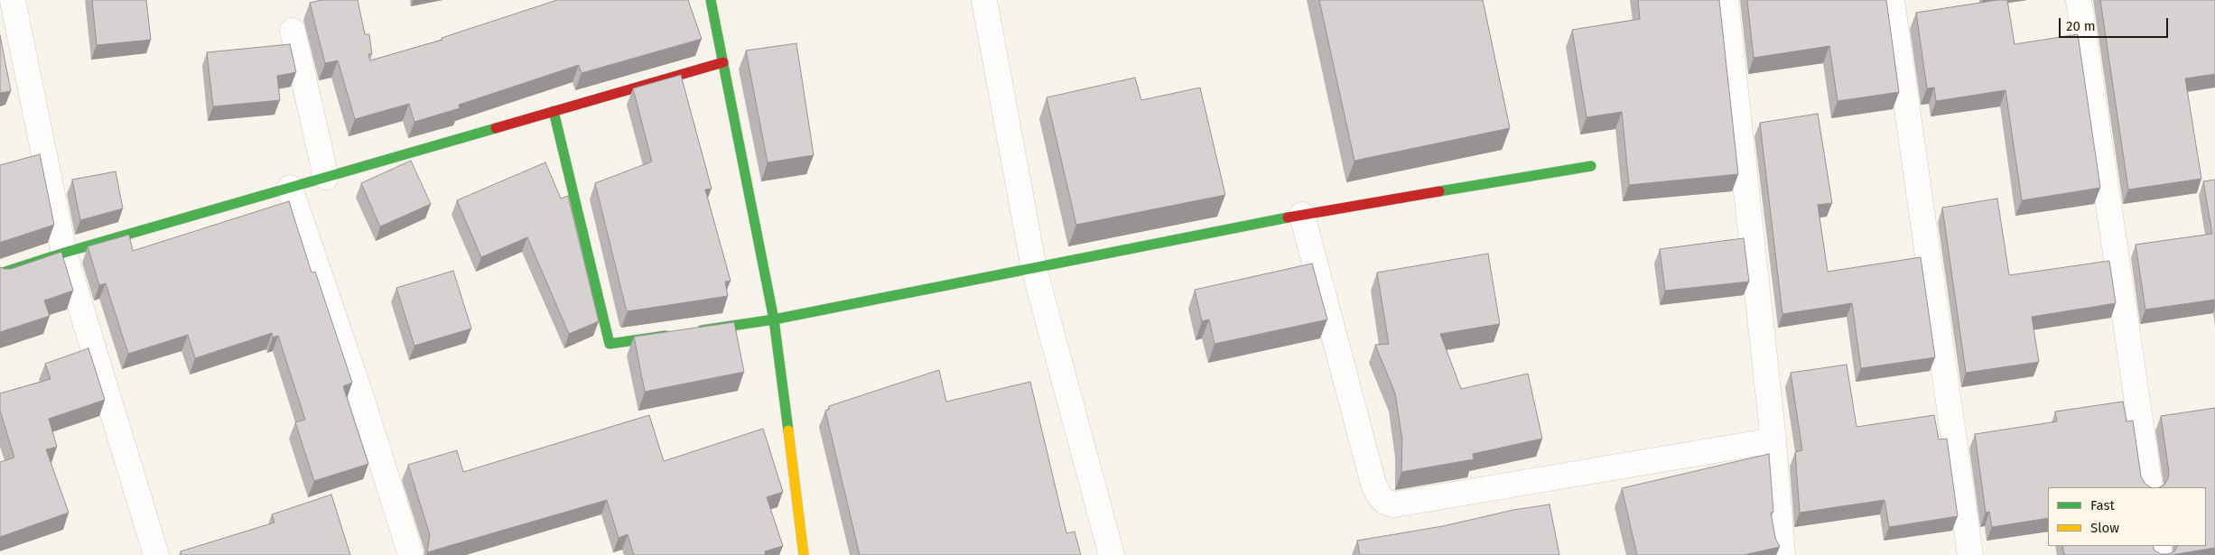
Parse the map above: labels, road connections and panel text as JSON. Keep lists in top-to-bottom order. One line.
{"legend":["Fast","Slow"],"scale_bar":"20 m"}
